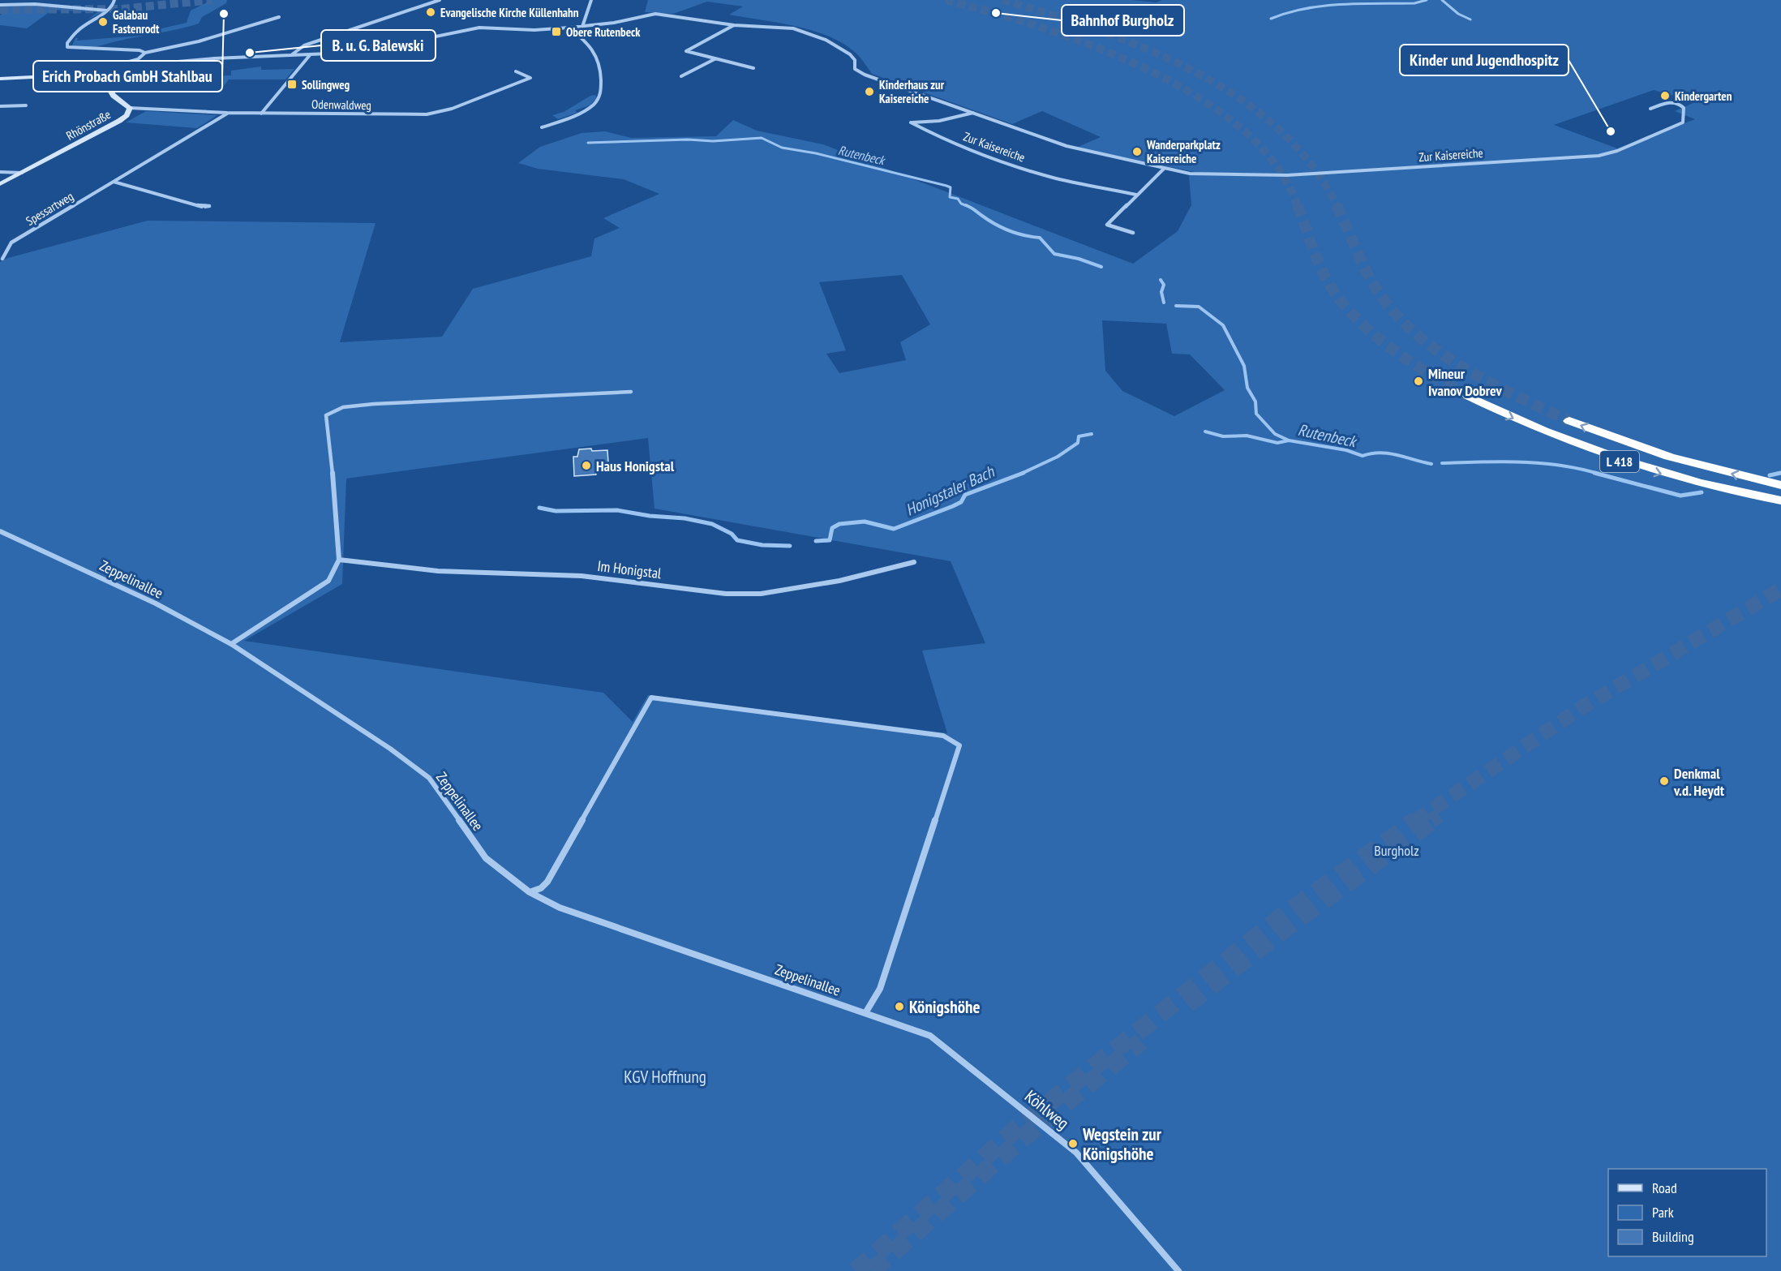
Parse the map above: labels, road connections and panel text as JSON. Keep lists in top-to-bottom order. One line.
{"streets":{"highway":["L 418"],"street":["Odenwaldweg","Rhönstraße","Zur Kaisereiche","Spessartweg","Im Honigstal","Zeppelinallee","Köhlweg"]},"crossings":[["Odenwaldweg","Rhönstraße"],["Odenwaldweg","Spessartweg"],["Zeppelinallee","Köhlweg"]],"water":["Rutenbeck","Honigstaler Bach"],"parks":["Burgholz","KGV Hoffnung"],"places":{"other":["Evangelische Kirche Küllenhahn","Bahnhof Burgholz","Erich Probach GmbH Stahlbau","Galabau Fastenrodt","B. u. G. Balewski","Kinderhaus zur Kaisereiche","Kindergarten","Kinder und Jugendhospitz","Wanderparkplatz Kaisereiche","Mineur Ivanov Dobrev","Haus Honigstal","Denkmal v.d. Heydt","Königshöhe","Wegstein zur Königshöhe"],"transit":["Obere Rutenbeck","Sollingweg"]},"legend":["Road","Park","Building"]}
